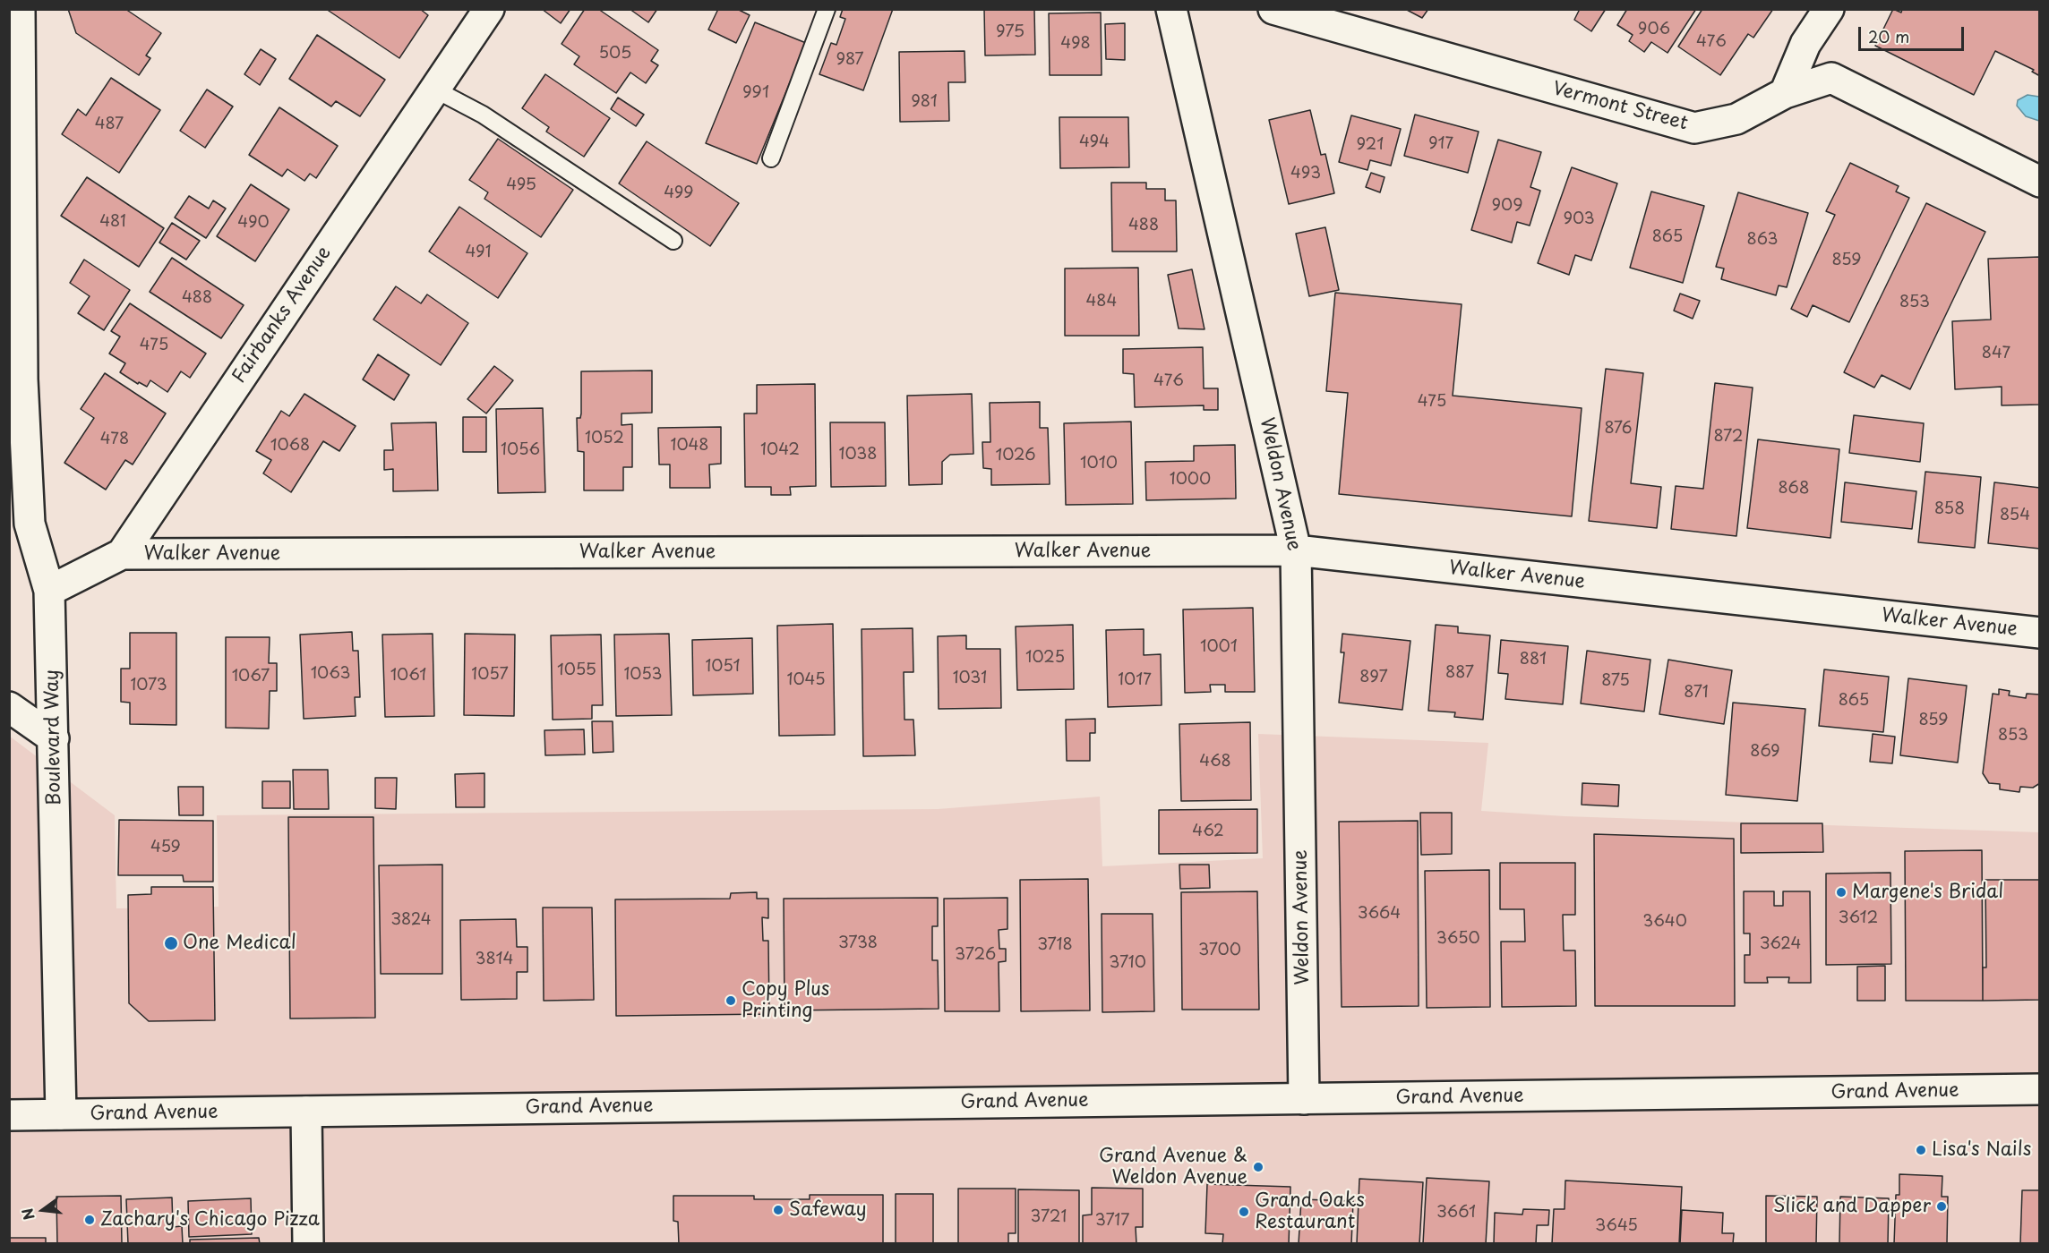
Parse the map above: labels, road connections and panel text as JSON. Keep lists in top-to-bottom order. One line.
{"streets":{"street":["Vermont Street","Fairbanks Avenue","Weldon Avenue","Walker Avenue","Boulevard Way","Grand Avenue"]},"crossings":[["Fairbanks Avenue","Walker Avenue"],["Fairbanks Avenue","Boulevard Way"],["Weldon Avenue","Walker Avenue"],["Weldon Avenue","Grand Avenue"],["Boulevard Way","Grand Avenue"]],"places":["Margene's Bridal","One Medical","Copy Plus Printing","Lisa's Nails","Grand Avenue & Weldon Avenue","Slick and Dapper","Safeway","Grand Oaks Restaurant","Zachary's Chicago Pizza"],"house_numbers":["906","975","476","498","505","987","991","981","487","494","917","921","493","495","499","909","903","481","490","488","865","863","491","859","488","484","853","475","847","476","475","876","872","1052","478","1068","1048","1056","1042","1038","1026","1010","1000","868","858","854","1001","1025","881","1051","1055","887","1063","1057","1053","1061","1067","897","1031","1045","1017","875","1073","871","865","859","853","869","468","462","459","3664","3612","3824","3640","3650","3738","3624","3718","3700","3726","3814","3710","3661","3721","3717","3645"],"scale_bar":"20 m","north":"left"}
